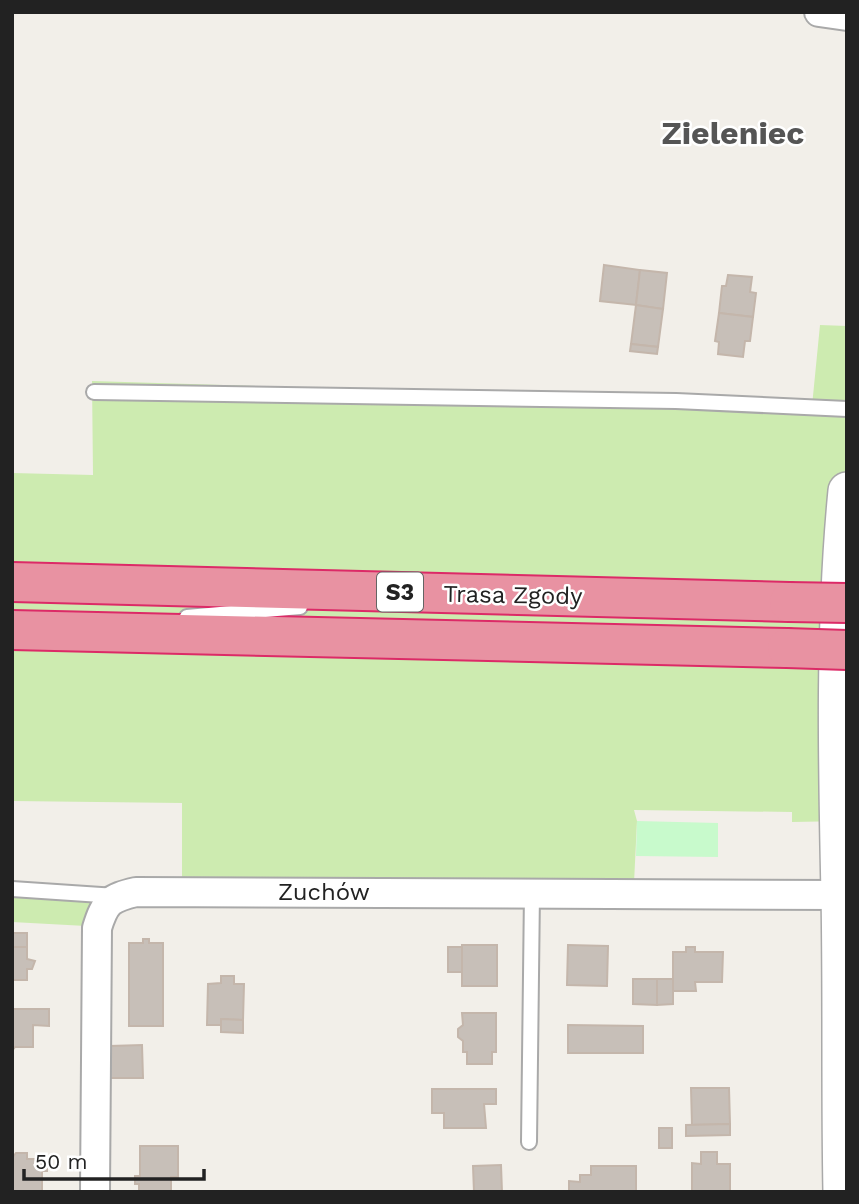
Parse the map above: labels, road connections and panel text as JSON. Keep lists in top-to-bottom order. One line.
{"streets":{"highway":["S3","Trasa Zgody"],"street":["Zuchów"]},"districts":["Zieleniec"],"scale_bar":"50 m"}
